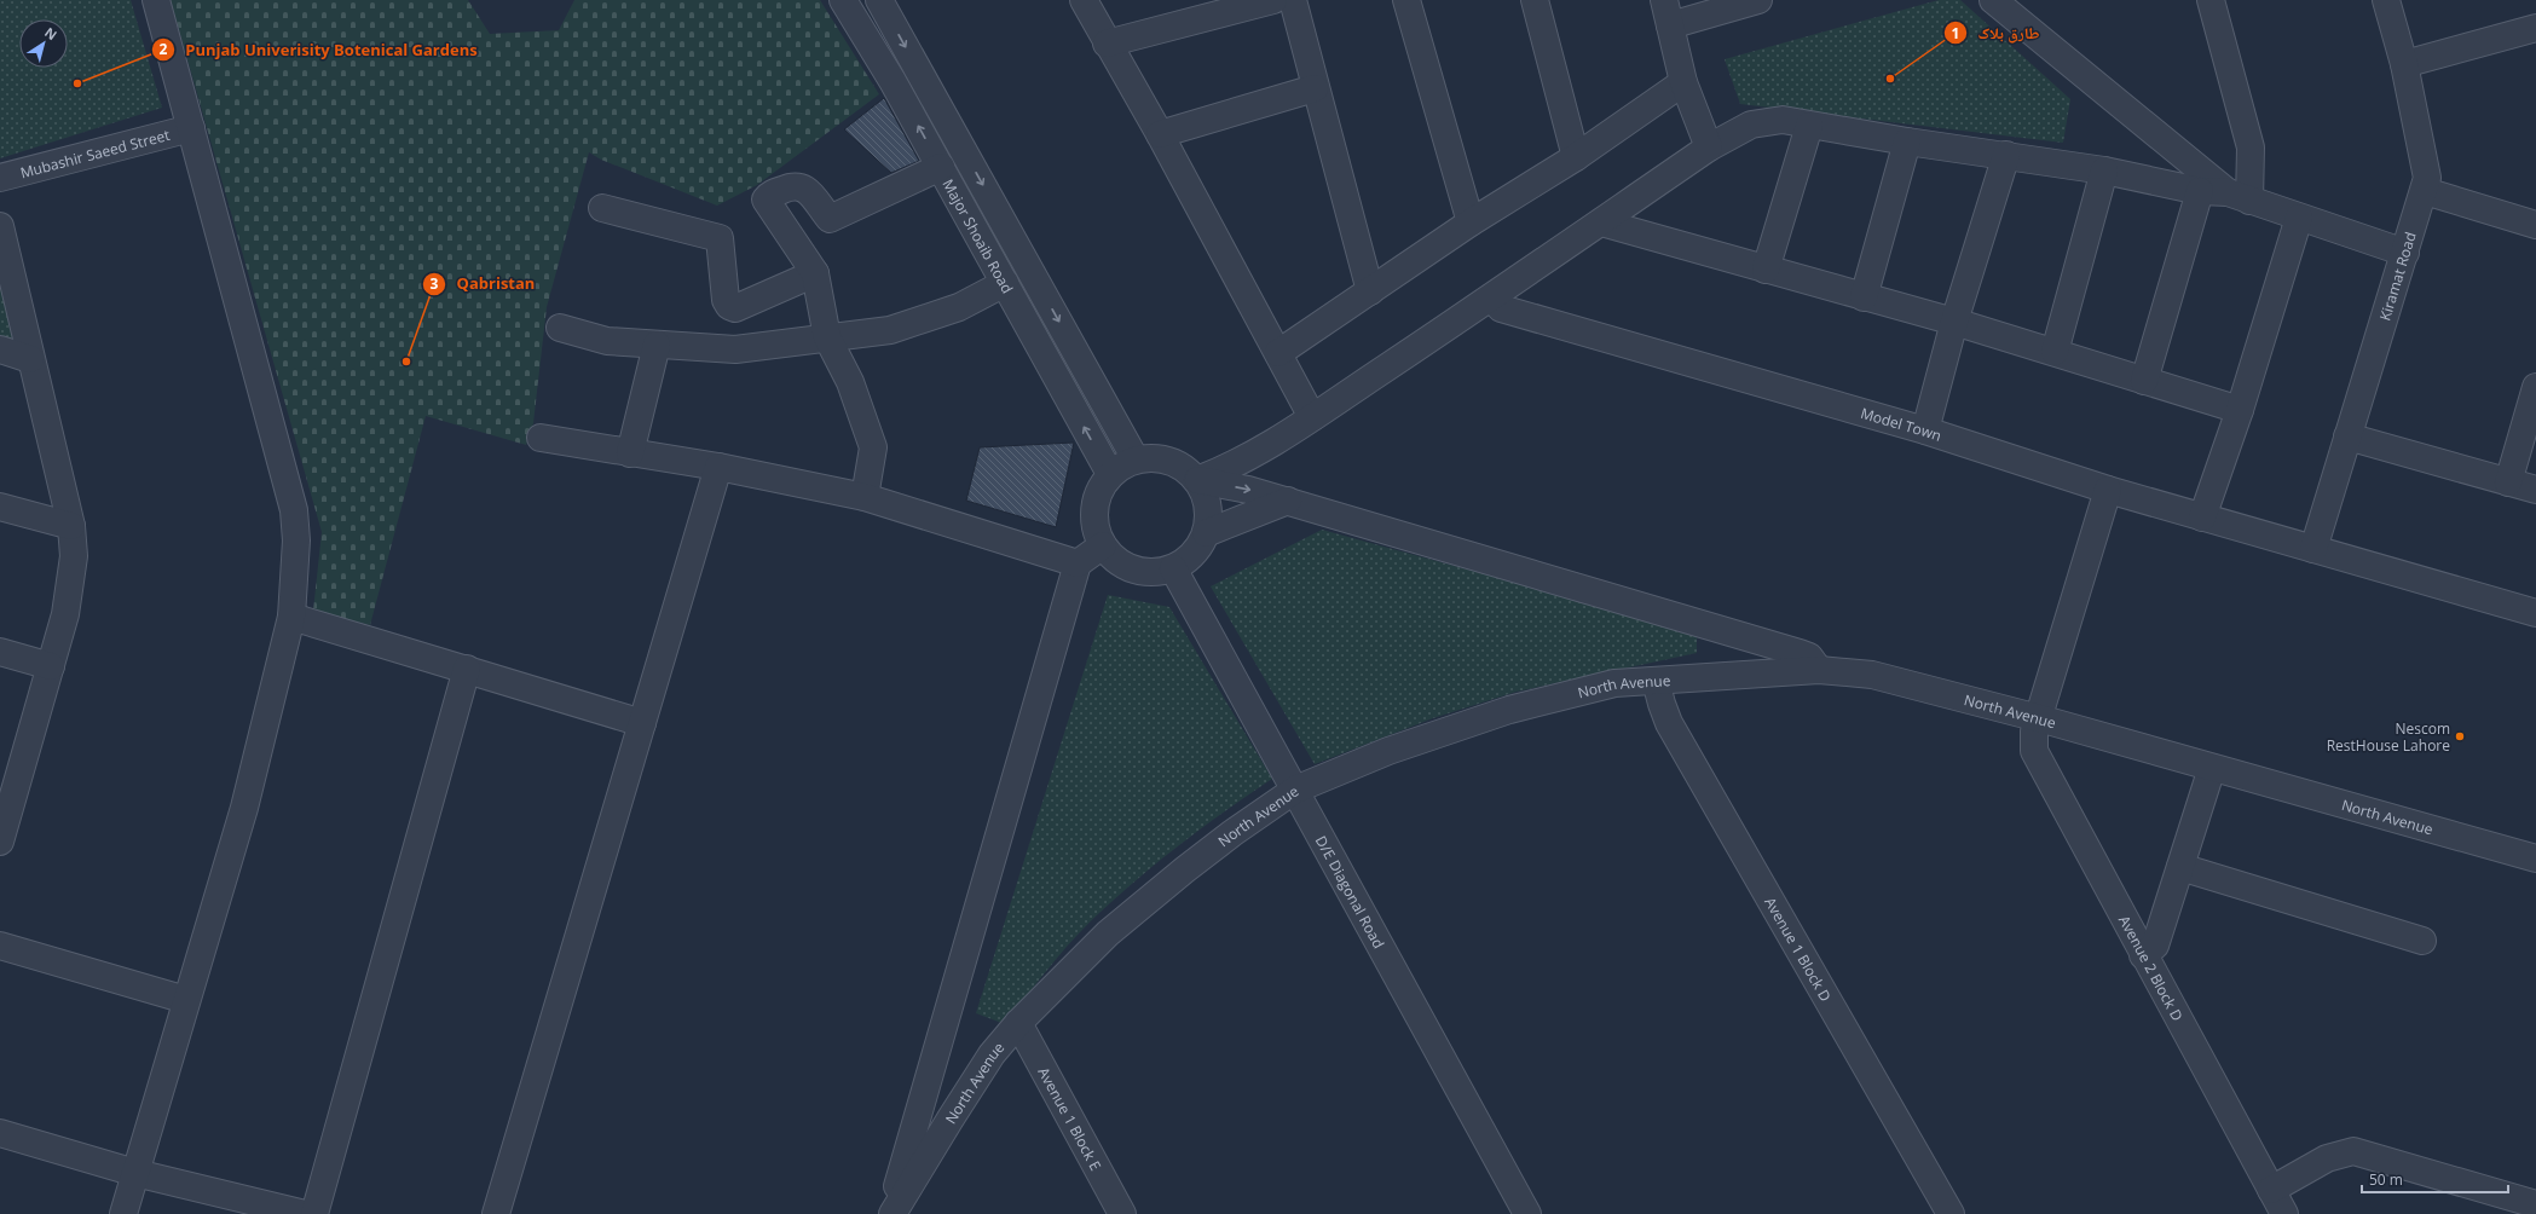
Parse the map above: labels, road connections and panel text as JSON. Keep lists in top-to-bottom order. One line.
{"streets":{"street":["Mubashir Saeed Street","Major Shoaib Road","Kiramat Road","Model Town","North Avenue","D/E Diagonal Road","Avenue 1 Block D","Avenue 2 Block D","Avenue 1 Block E"]},"crossings":[["Major Shoaib Road","D/E Diagonal Road"],["Kiramat Road","Model Town"],["Model Town","Avenue 2 Block D"],["North Avenue","D/E Diagonal Road"],["North Avenue","Avenue 1 Block D"],["North Avenue","Avenue 2 Block D"],["North Avenue","Avenue 1 Block E"]],"places":["طارق بلاک","Punjab Univerisity Botenical Gardens","Qabristan","Nescom RestHouse Lahore"],"scale_bar":"50 m","north":"top right"}
